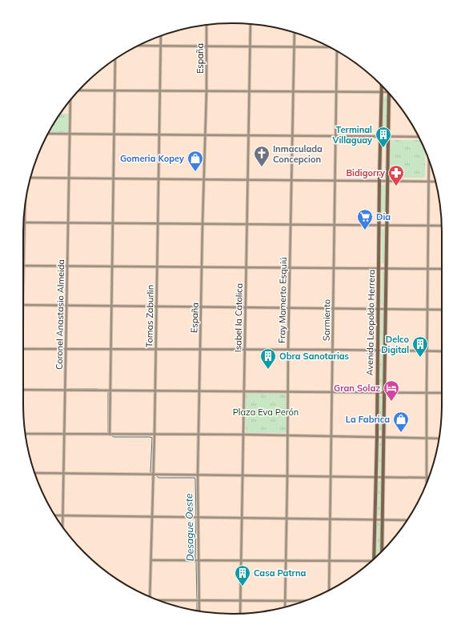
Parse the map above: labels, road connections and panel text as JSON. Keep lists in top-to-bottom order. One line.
{"streets":{"street":["España","Fray Mamerto Esquiú","Coronel Anastasio Almeida","Tomas Zaburlin","Isabel la Catolica","Sarmiento","Avenida Leopoldo Herrera"]},"water":["Desague Oeste"],"parks":["Plaza Eva Perón"],"places":{"building":["Terminal Villaguay","Delco Digital","Obra Sanotarias","Casa Patrna"],"church":["Inmaculada Concepcion"],"shop":["Gomeria Kopey","La Fabrica"],"pharmacy":["Bidigorry"],"supermarket":["Dia"],"hotel":["Gran Solaz"]}}
